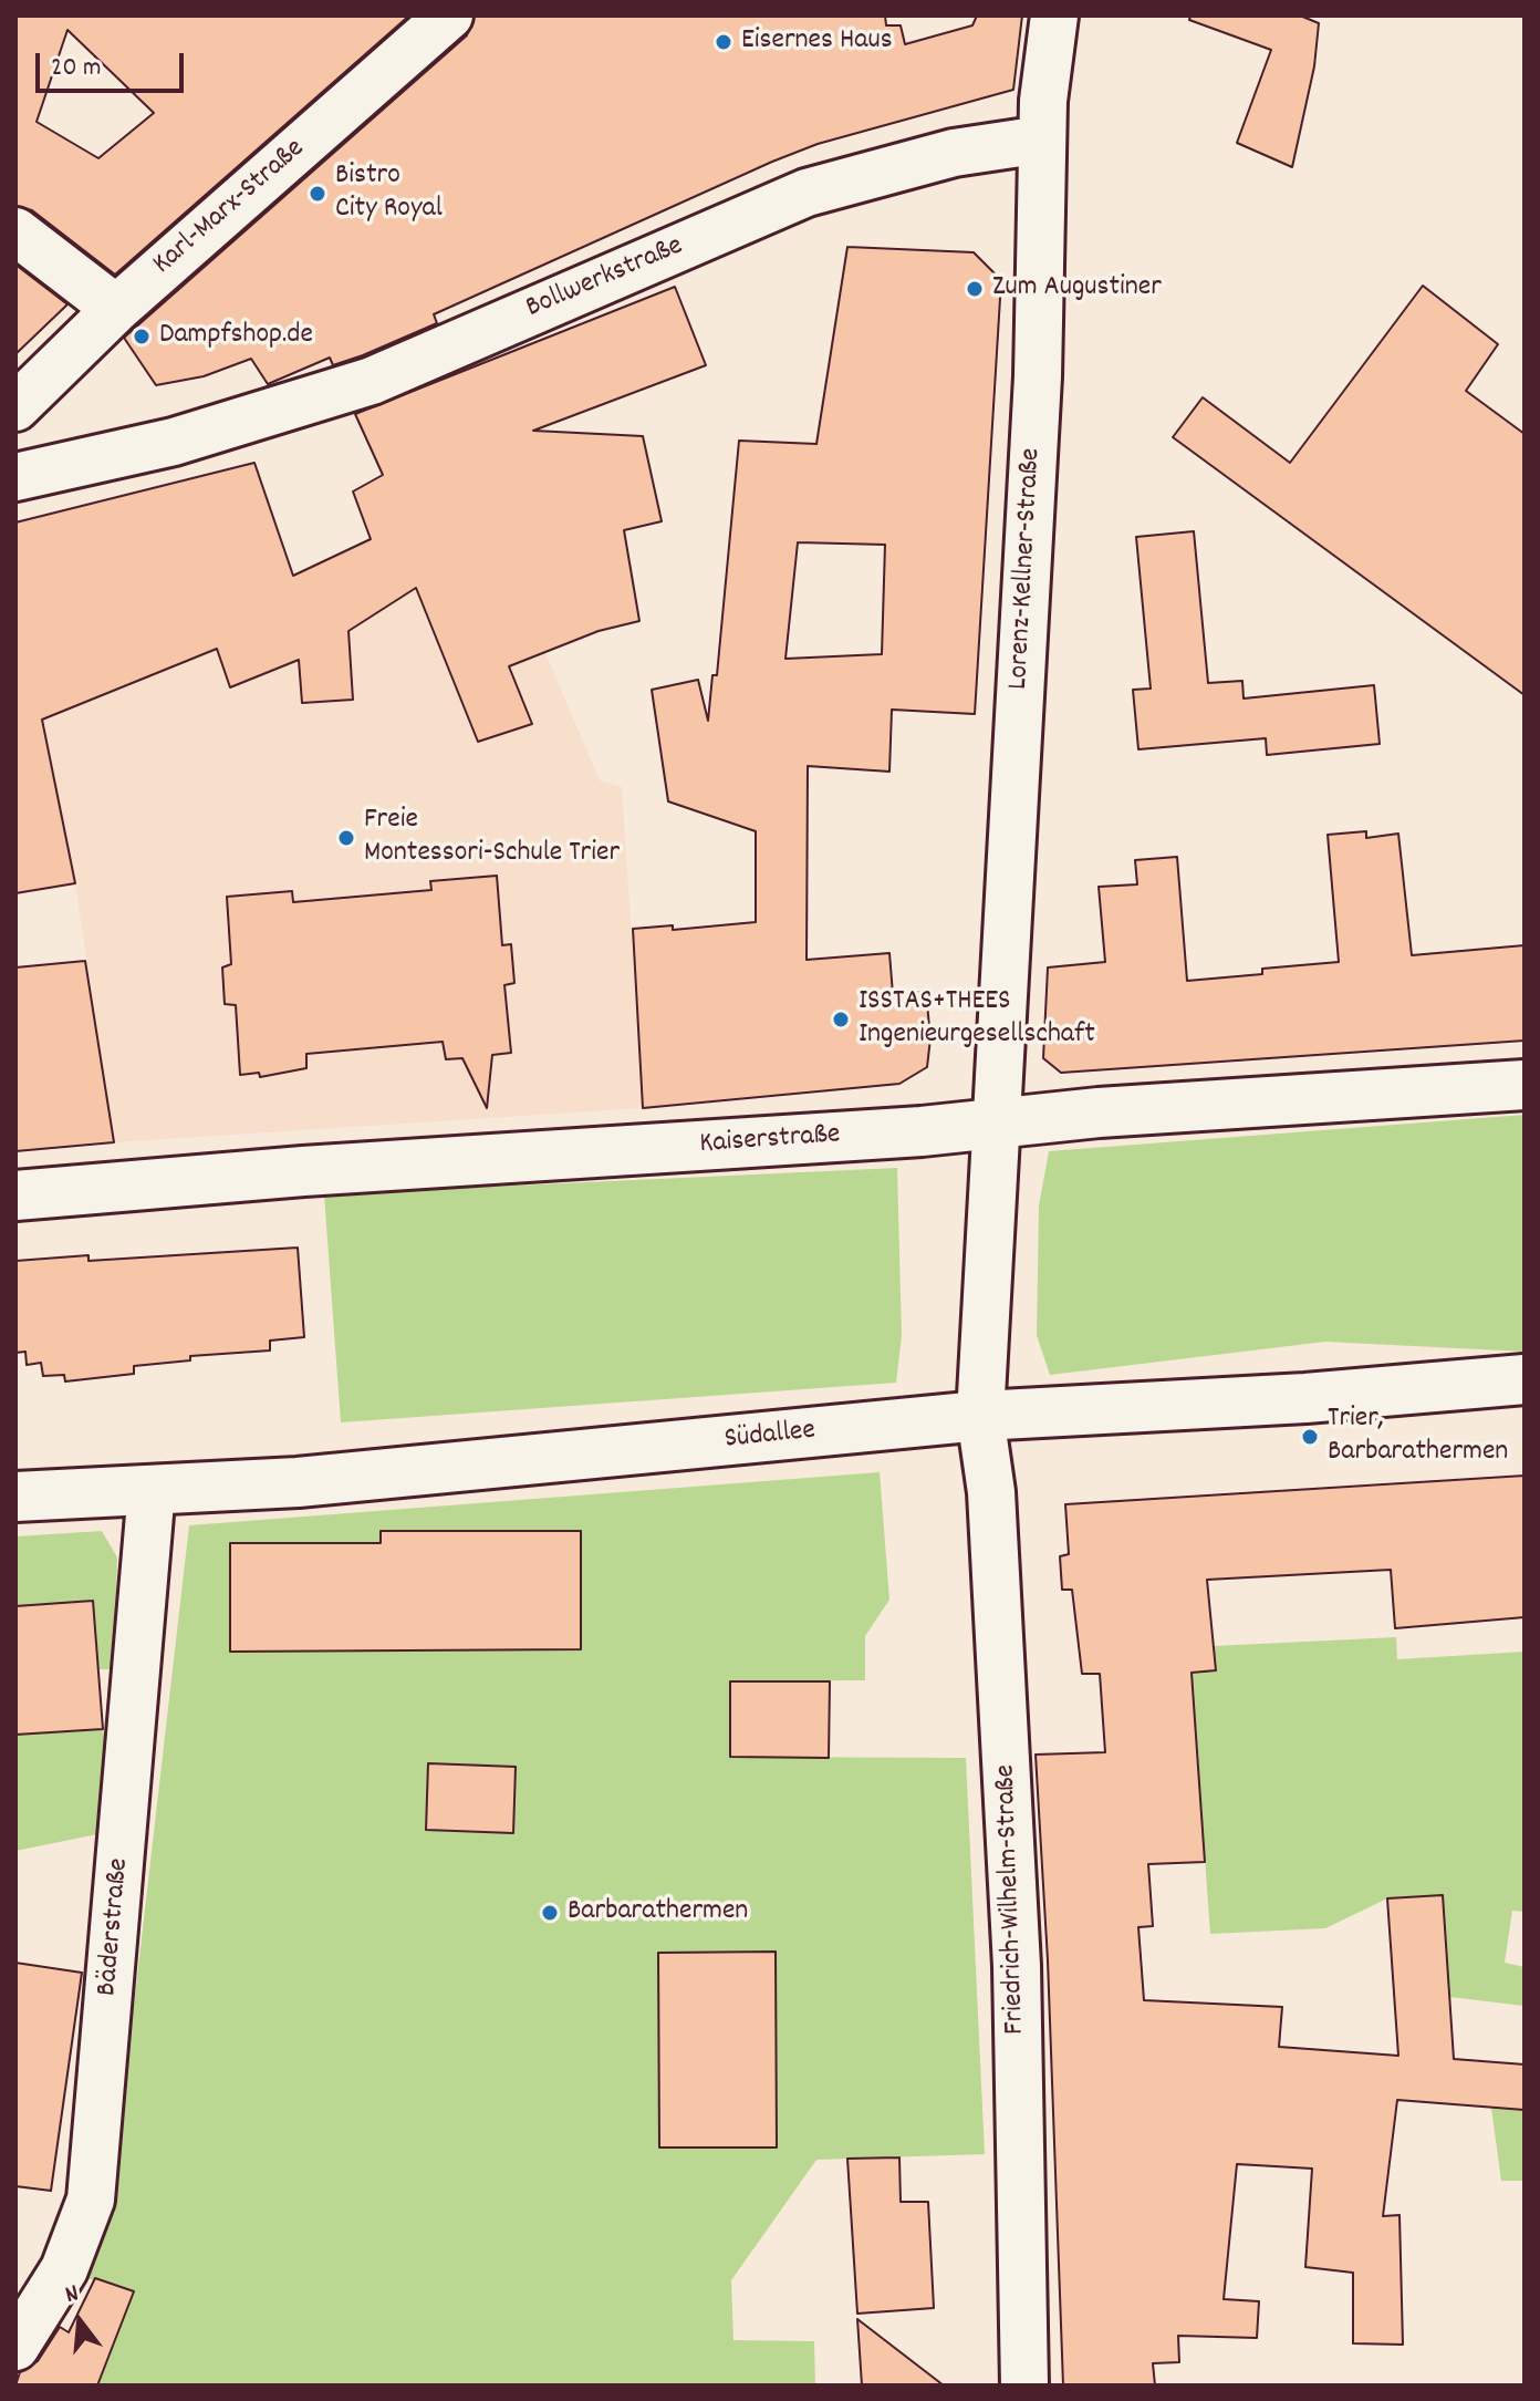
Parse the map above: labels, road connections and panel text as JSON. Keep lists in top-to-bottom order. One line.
{"streets":{"main road":["Kaiserstraße","Südallee"],"street":["Karl-Marx-Straße","Bollwerkstraße","Lorenz-Kellner-Straße","Friedrich-Wilhelm-Straße","Bäderstraße"]},"crossings":[["Bollwerkstraße","Lorenz-Kellner-Straße"],["Lorenz-Kellner-Straße","Kaiserstraße"],["Lorenz-Kellner-Straße","Südallee"],["Lorenz-Kellner-Straße","Friedrich-Wilhelm-Straße"],["Südallee","Friedrich-Wilhelm-Straße"],["Südallee","Bäderstraße"]],"places":["Eisernes Haus","Bistro City Royal","Zum Augustiner","Dampfshop.de","Freie Montessori-Schule Trier","ISSTAS+THEES Ingenieurgesellschaft","Trier, Barbarathermen","Barbarathermen"],"scale_bar":"20 m","north":"top"}
